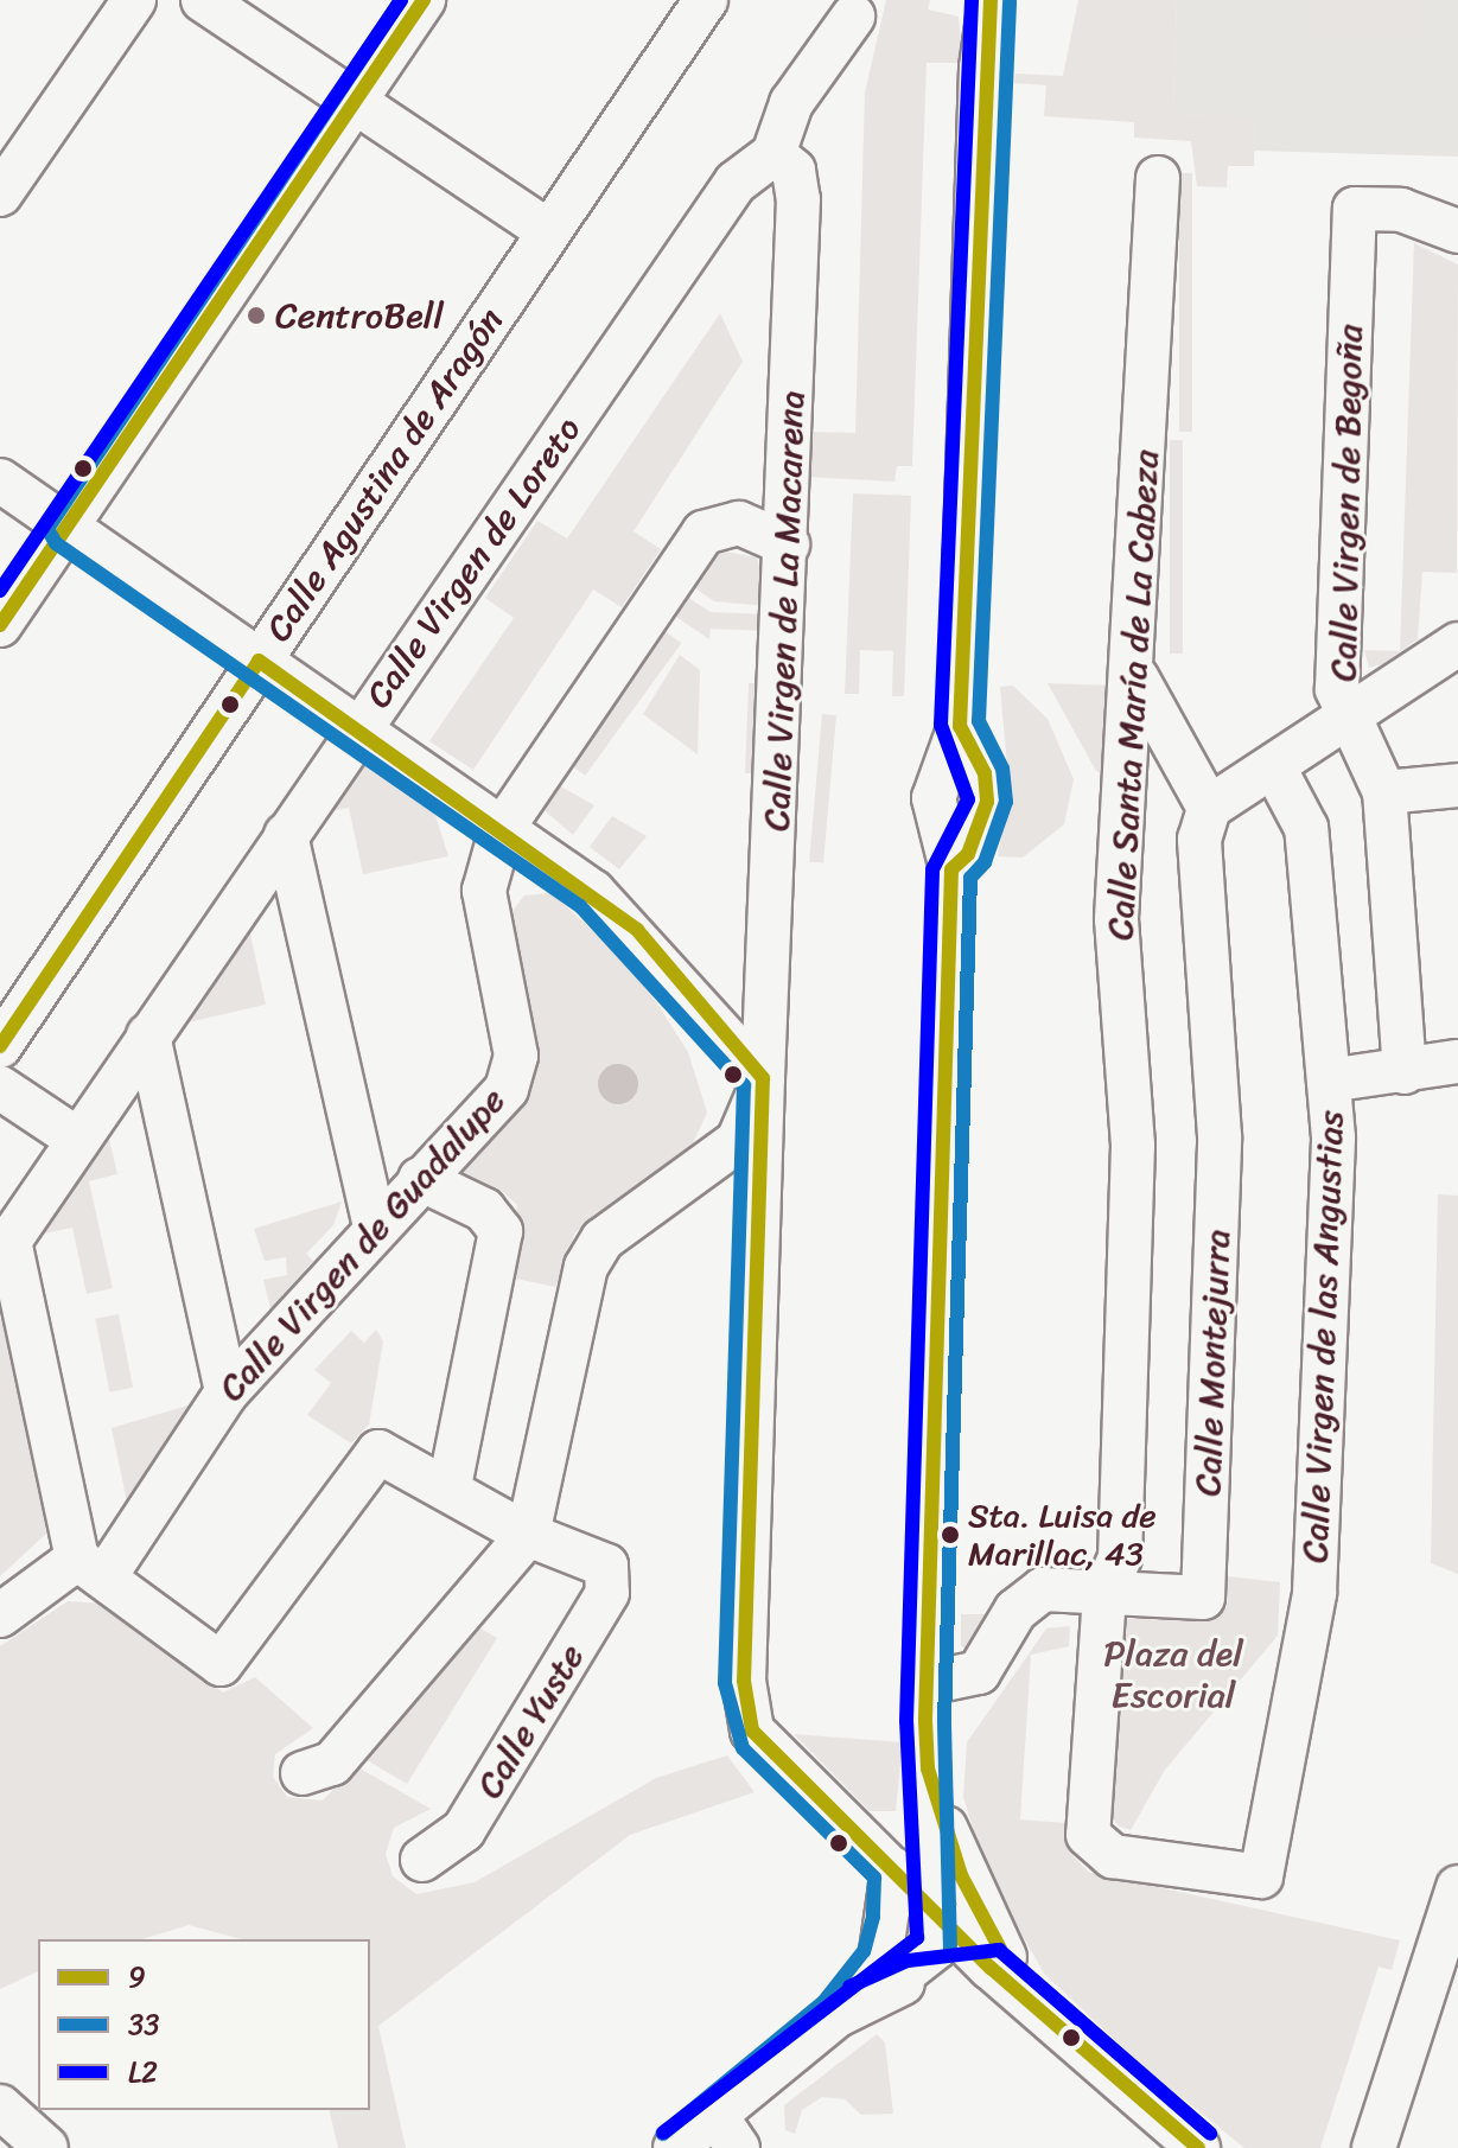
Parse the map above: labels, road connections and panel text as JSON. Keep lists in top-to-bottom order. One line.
{"streets":{"street":["Calle Agustina de Aragón","Calle Virgen de Begoña","Calle Virgen de Loreto","Calle Virgen de La Macarena","Calle Santa María de La Cabeza","Calle Virgen de Guadalupe","Calle Virgen de las Angustias","Calle Montejurra","Calle Yuste"]},"crossings":[["Calle Virgen de Begoña","Calle Virgen de las Angustias"],["Calle Virgen de Loreto","Calle Virgen de La Macarena"],["Calle Virgen de La Macarena","Calle Virgen de Guadalupe"],["Calle Santa María de La Cabeza","Calle Virgen de las Angustias"],["Calle Santa María de La Cabeza","Calle Montejurra"]],"parks":["Plaza del Escorial"],"places":["CentroBell","Sta. Luisa de Marillac, 43"],"lines":["transit line 9","transit line 33","transit line L2"],"legend":["9","33","L2"]}
